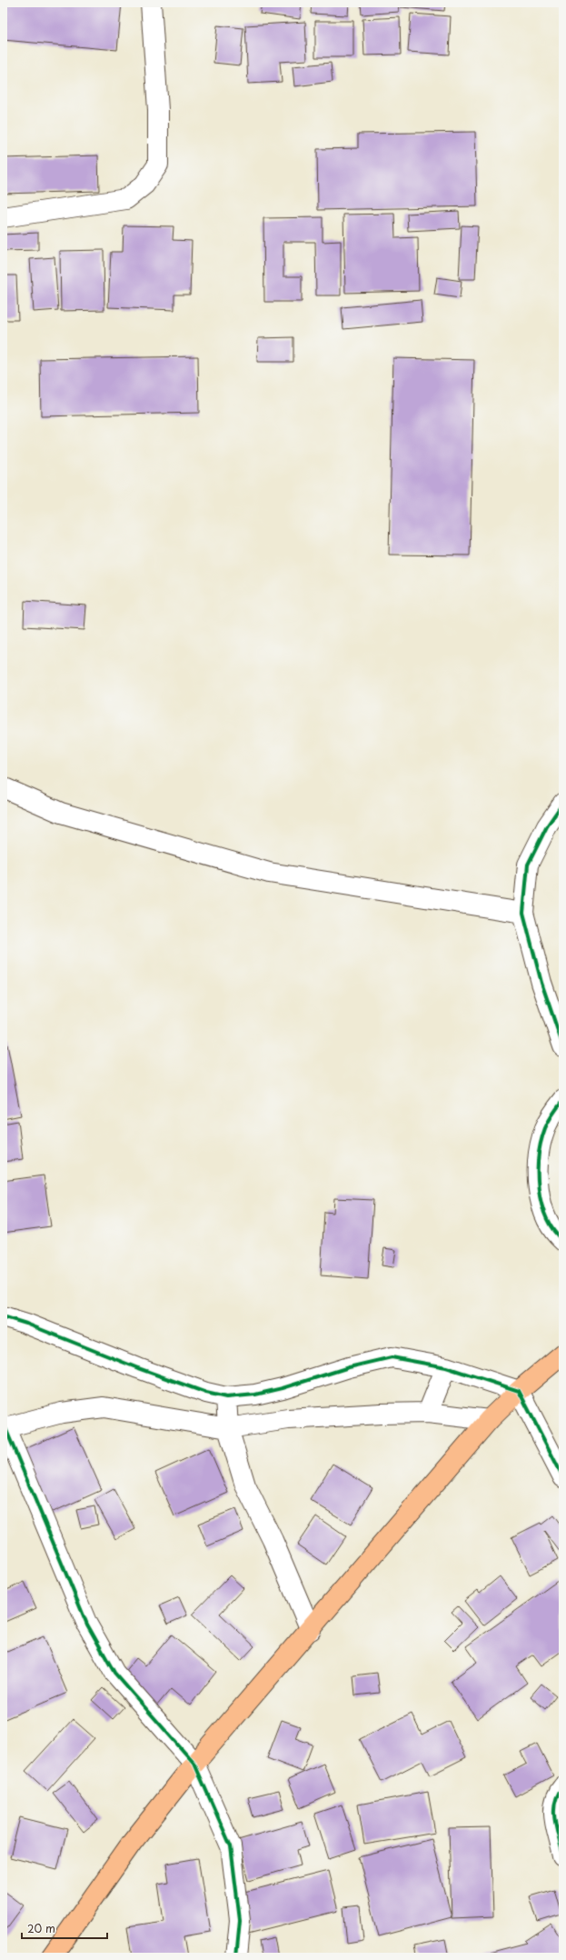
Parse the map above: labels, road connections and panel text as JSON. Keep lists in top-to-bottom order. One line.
{"scale_bar":"20 m"}
